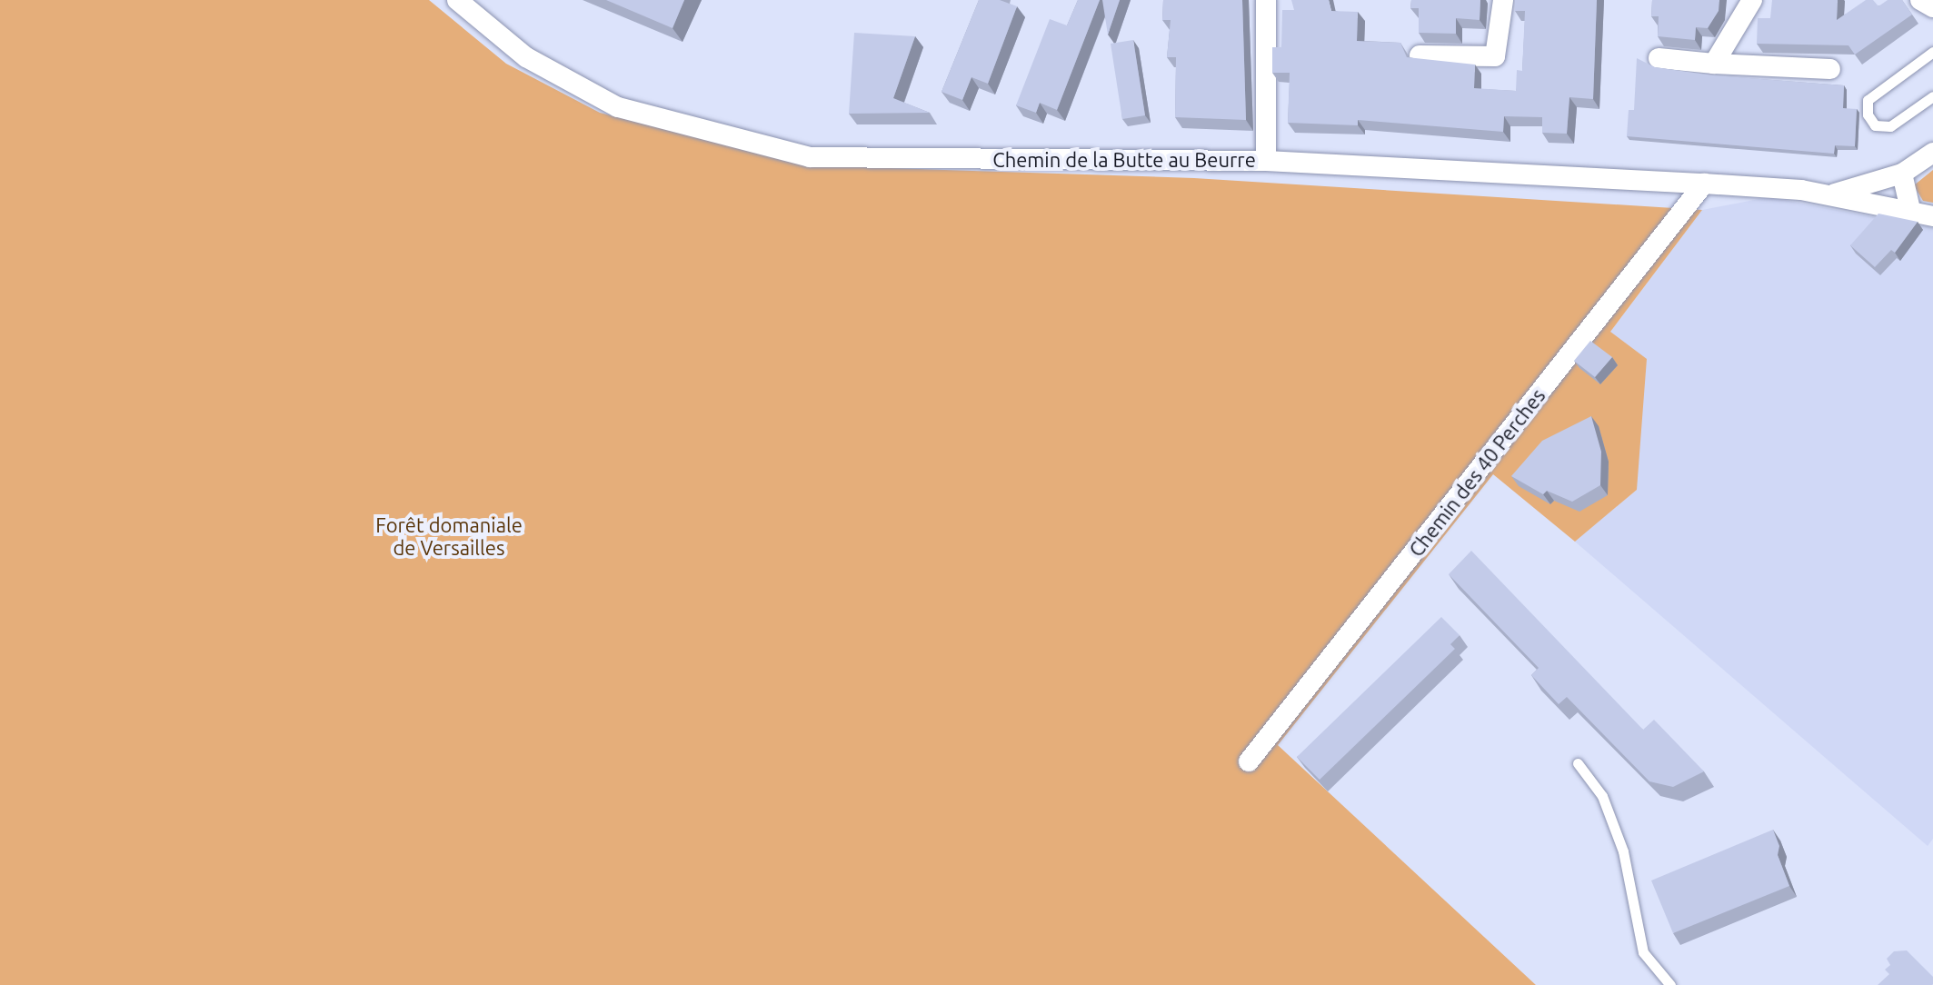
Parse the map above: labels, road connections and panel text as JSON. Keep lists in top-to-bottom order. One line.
{"streets":{"street":["Chemin de la Butte au Beurre","Chemin des 40 Perches"]},"crossings":[["Chemin de la Butte au Beurre","Chemin des 40 Perches"]],"parks":["Forêt domaniale de Versailles"]}
